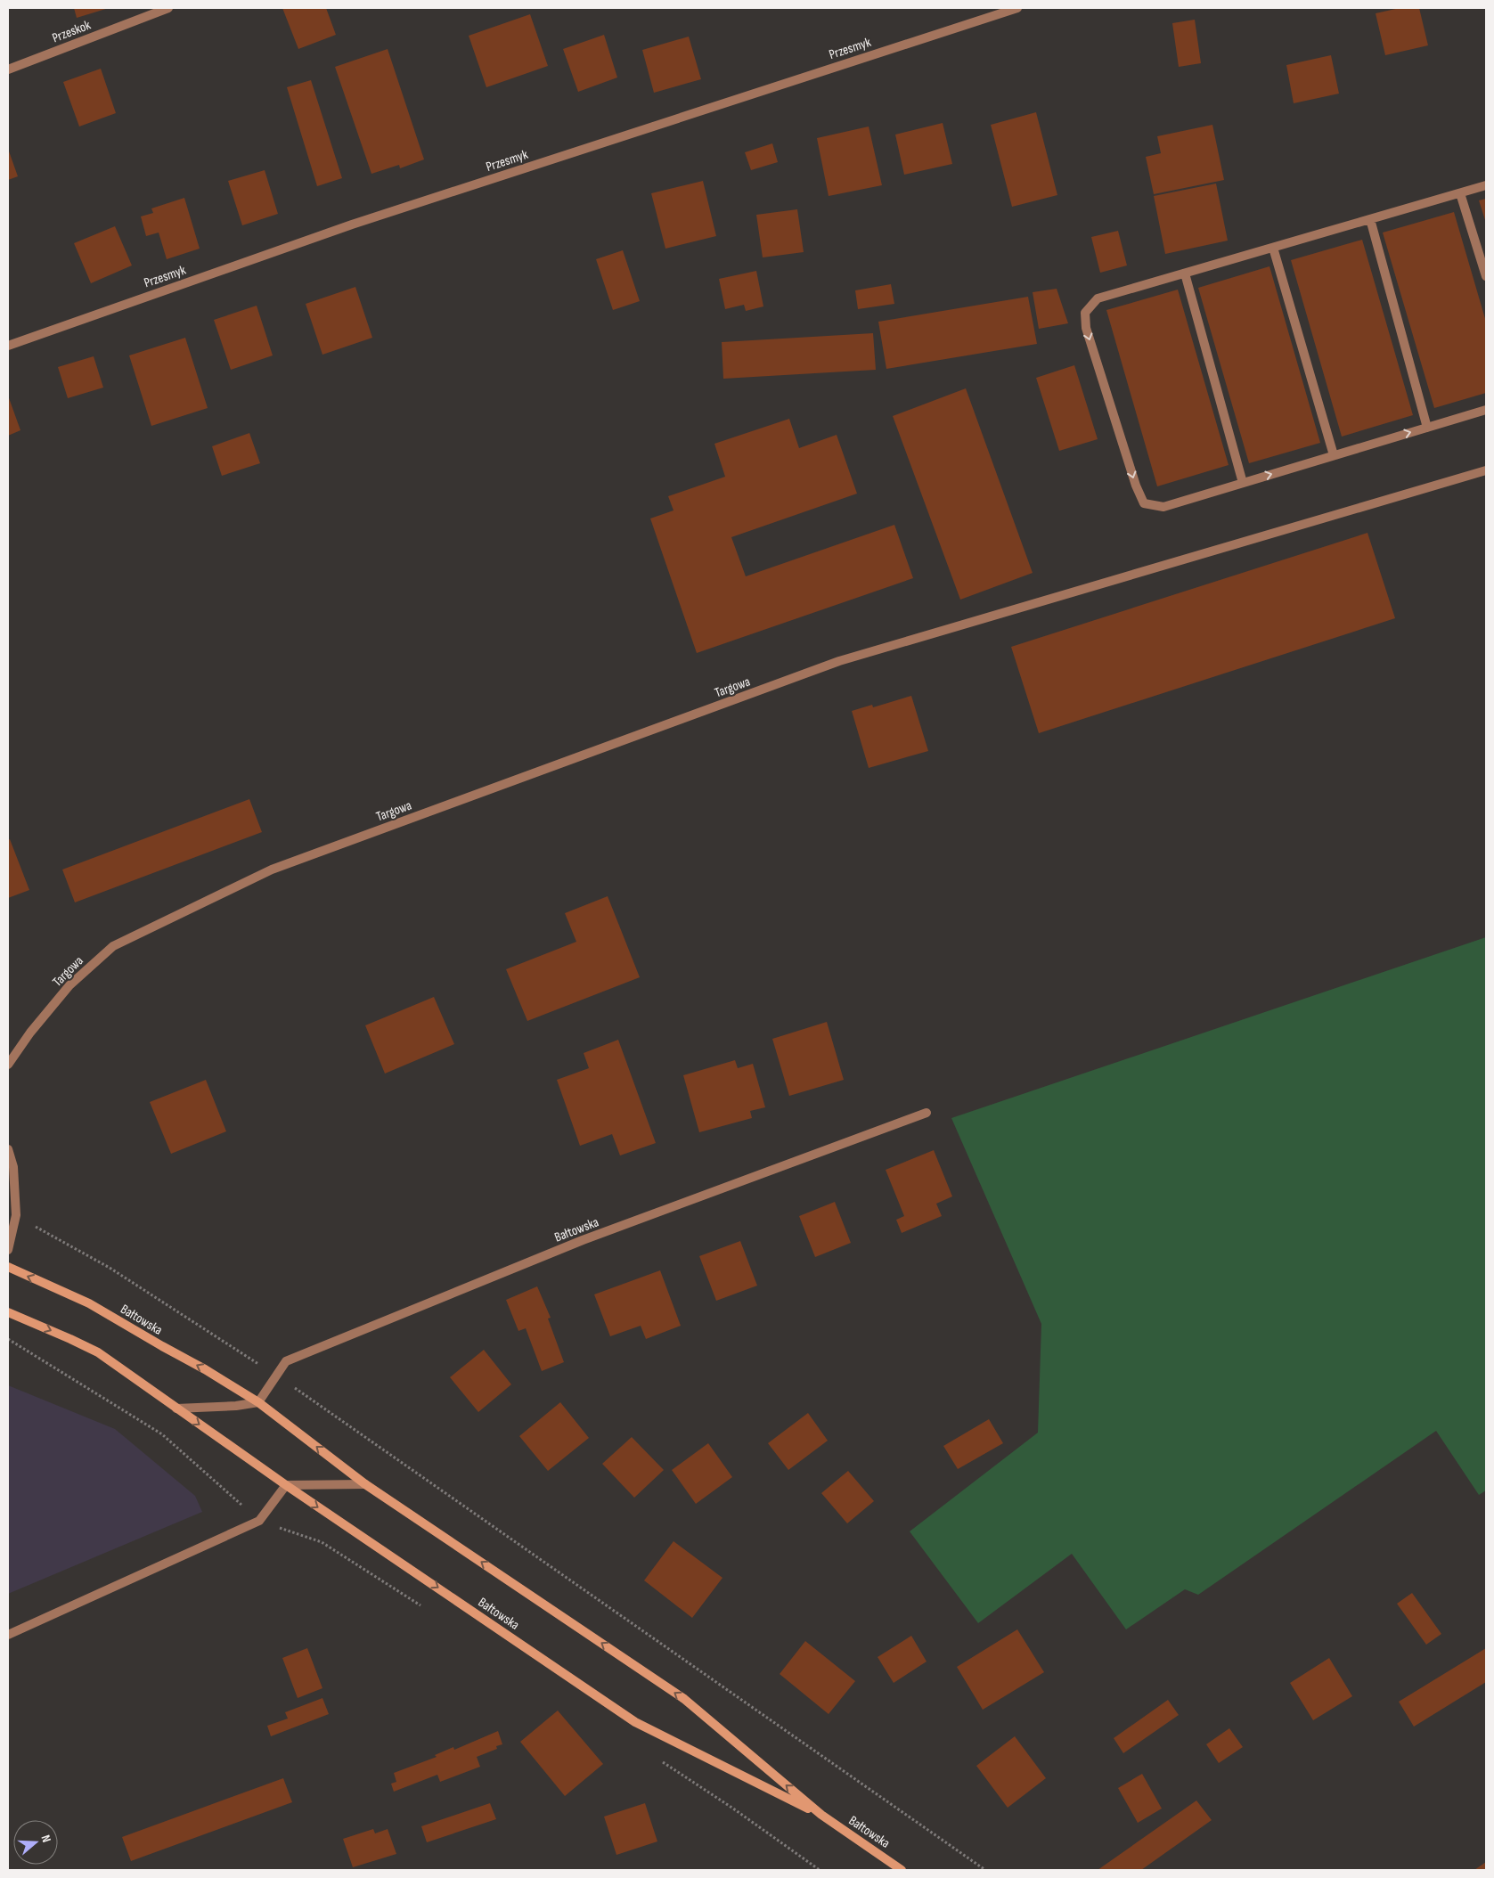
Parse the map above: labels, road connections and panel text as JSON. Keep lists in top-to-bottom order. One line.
{"streets":{"main road":["Bałtowska"],"street":["Przeskok","Przesmyk","Targowa"]},"north":"right"}
